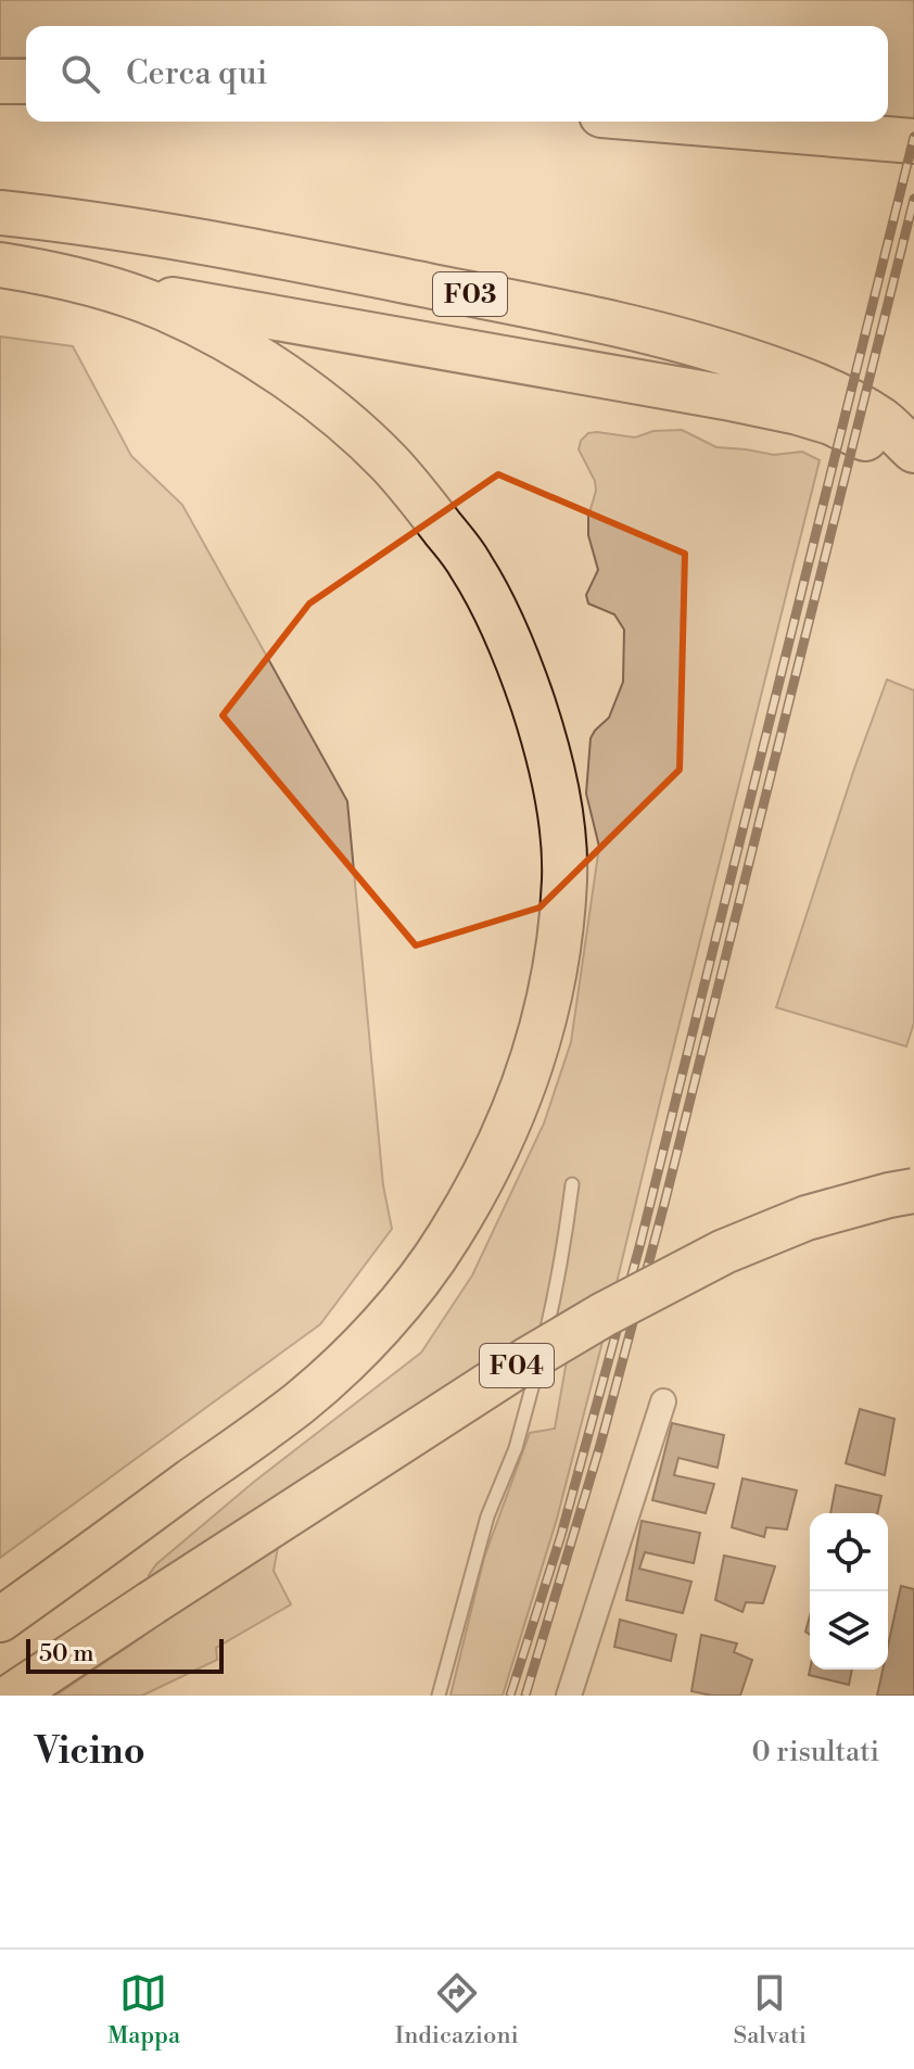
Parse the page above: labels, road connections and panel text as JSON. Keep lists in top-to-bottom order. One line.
{"streets":{"highway":["F03","F04"]},"scale_bar":"50 m","page":{"search":"Cerca qui","scale":"50 m","heading":["Vicino","0 risultati"],"nav":["Mappa","Indicazioni","Salvati"]}}
